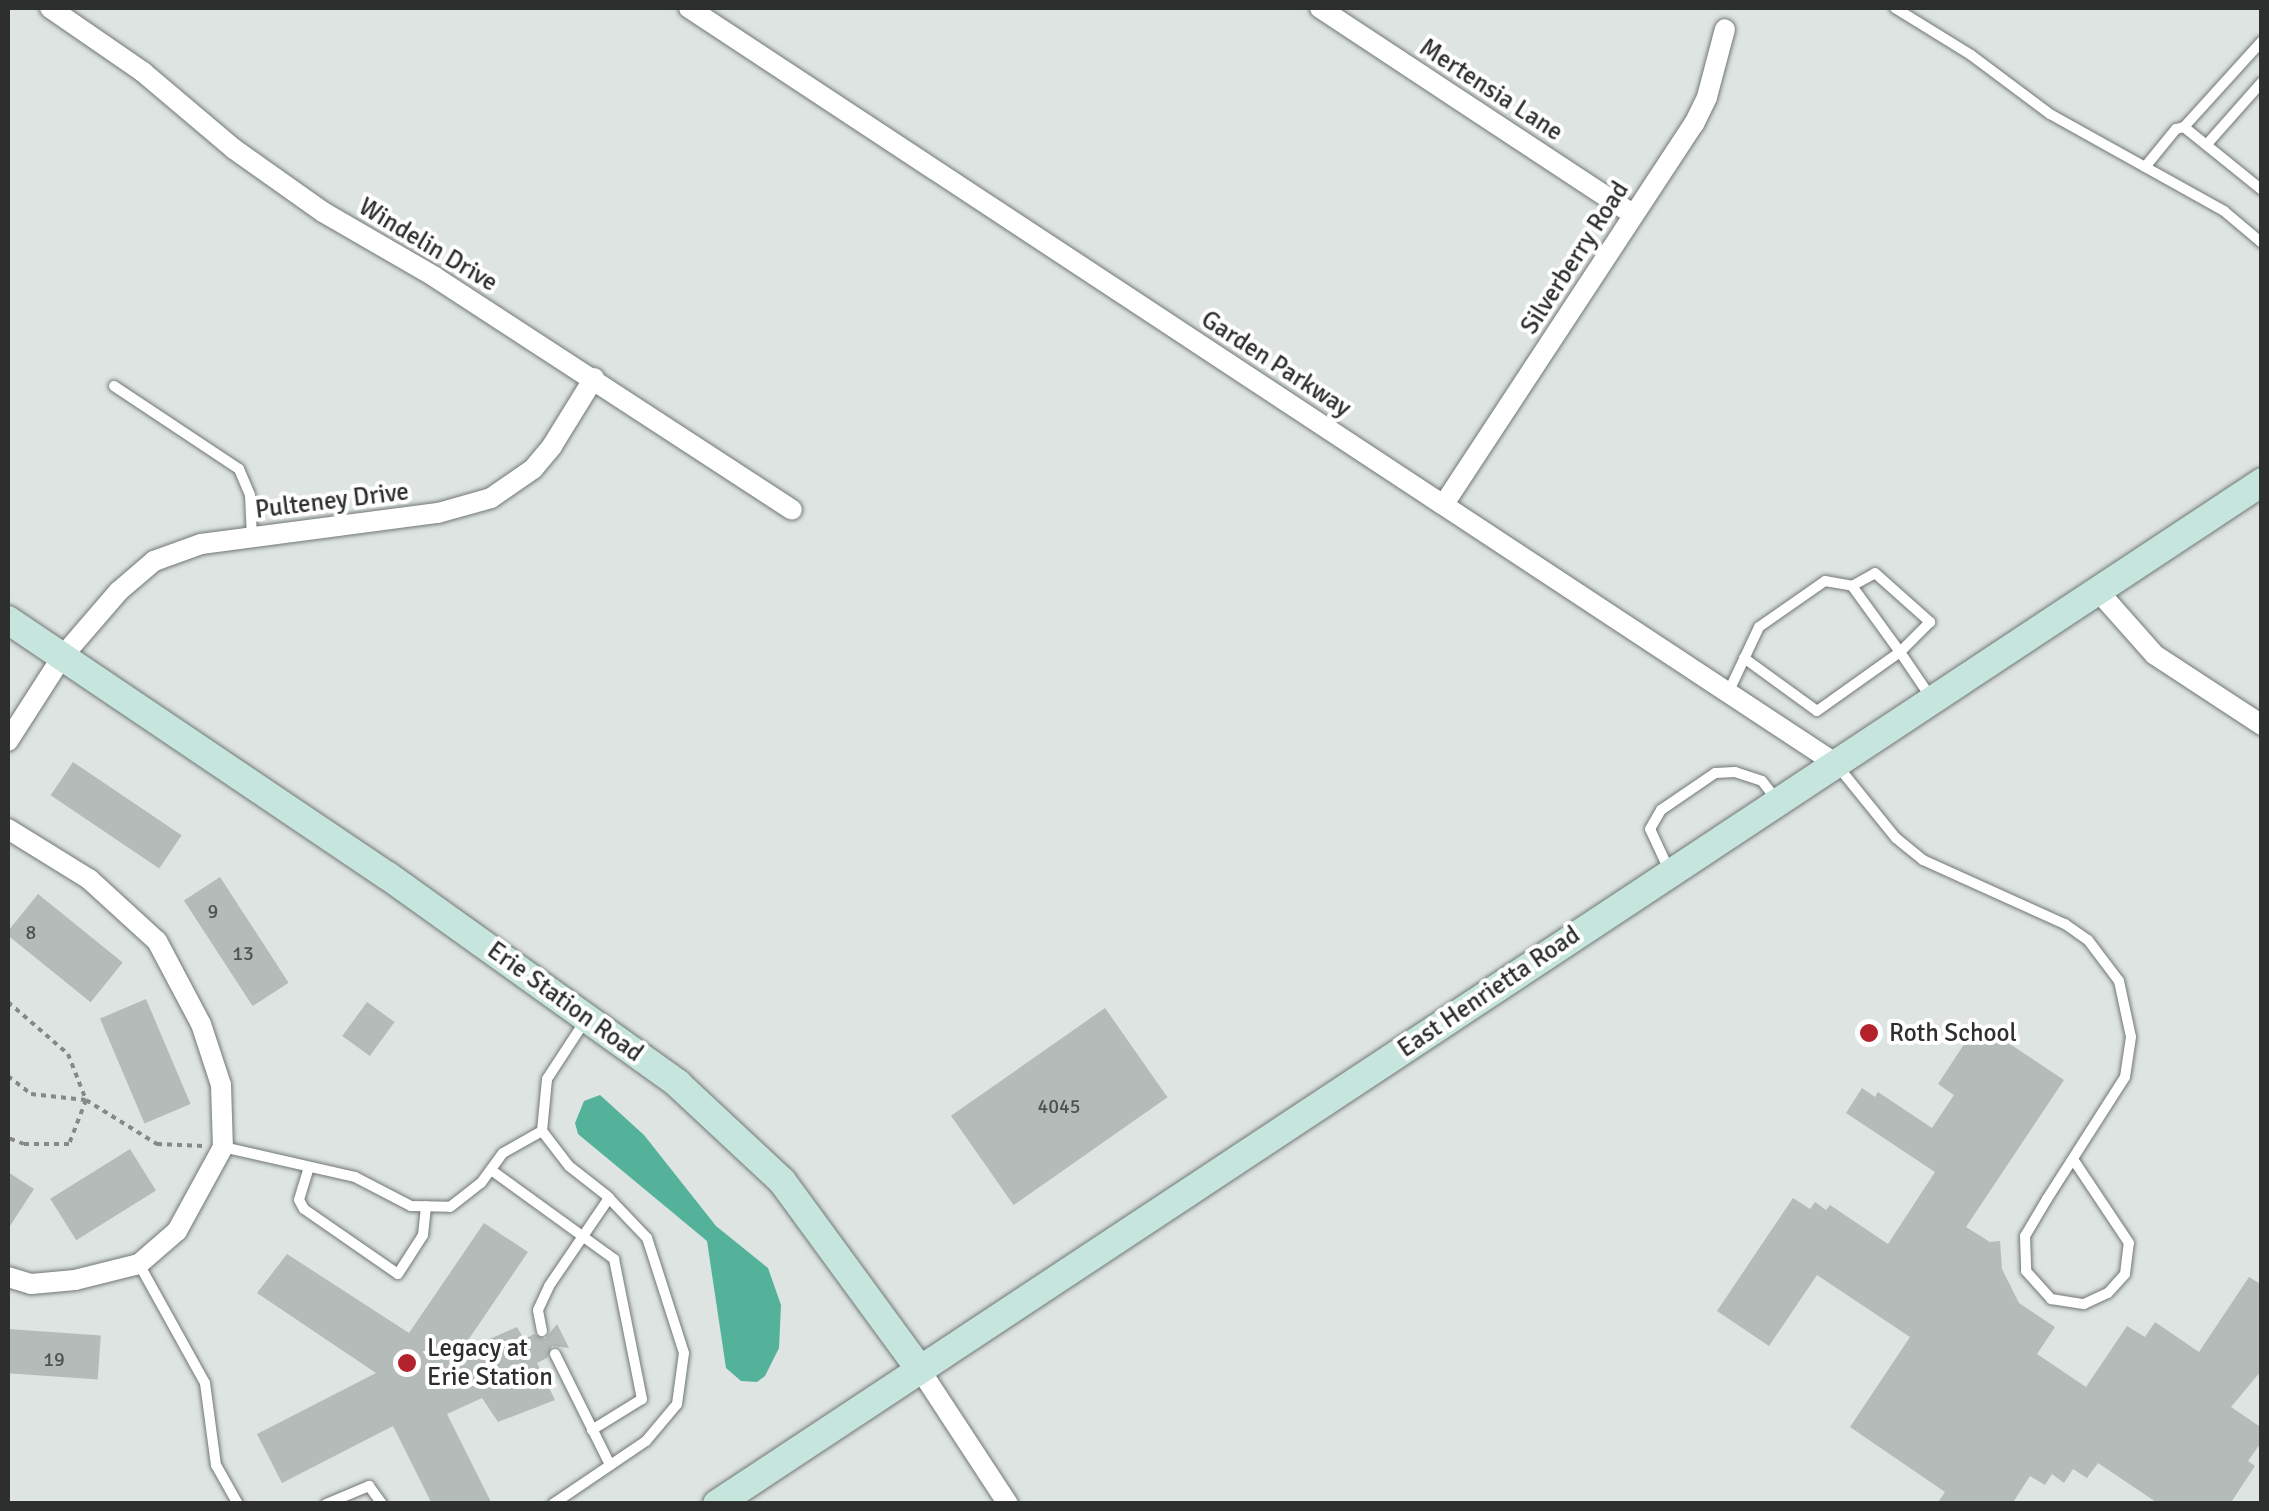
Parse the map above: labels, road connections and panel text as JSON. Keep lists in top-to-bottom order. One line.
{"streets":{"main road":["East Henrietta Road","Erie Station Road"],"street":["Mertensia Lane","Windelin Drive","Silverberry Road","Garden Parkway","Pulteney Drive"]},"crossings":[["Mertensia Lane","Silverberry Road"],["Windelin Drive","Pulteney Drive"],["Silverberry Road","Garden Parkway"],["Garden Parkway","East Henrietta Road"],["Pulteney Drive","Erie Station Road"],["East Henrietta Road","Erie Station Road"]],"places":["Roth School","Legacy at Erie Station"],"house_numbers":["9","8","13","4045","19"]}
